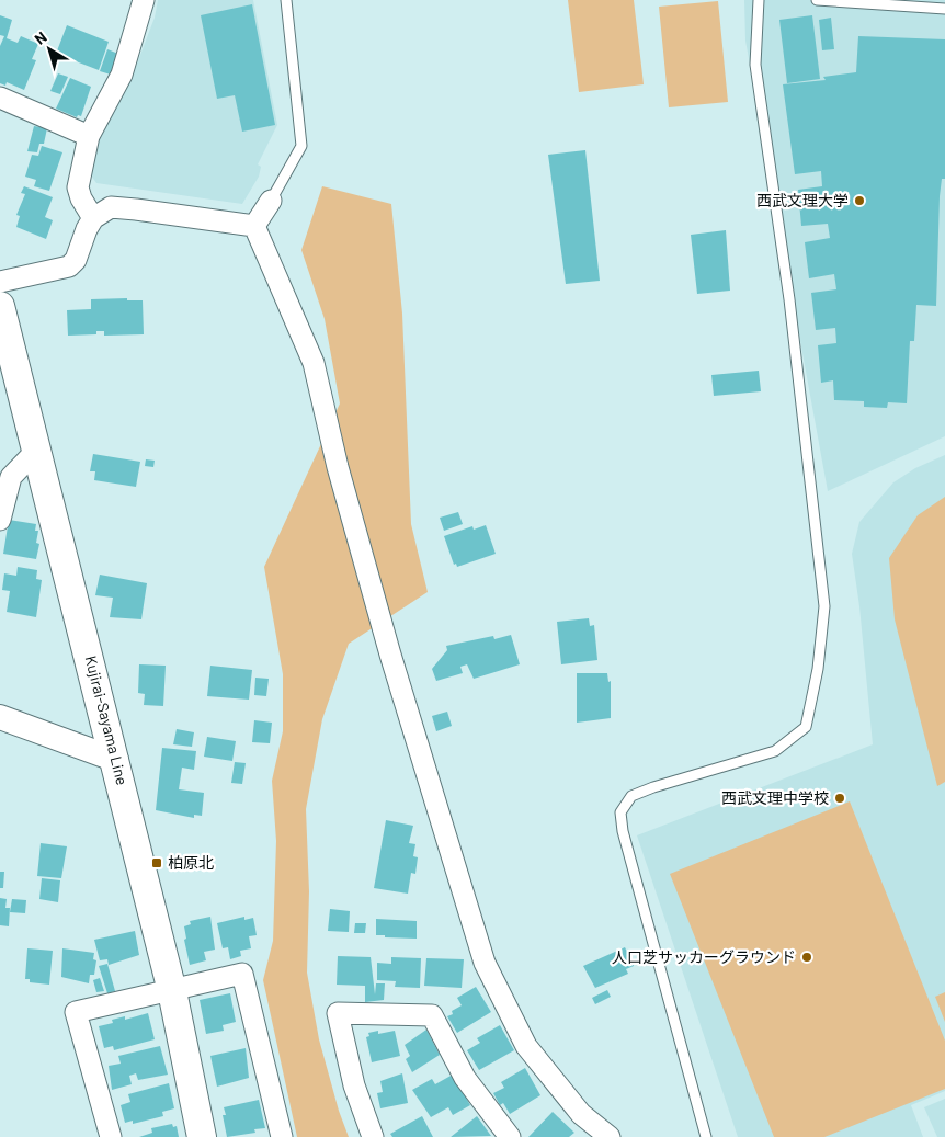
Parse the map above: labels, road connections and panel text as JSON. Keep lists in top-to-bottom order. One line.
{"streets":{"main road":["Kujirai-Sayama Line"]},"places":{"other":["西武文理大学","西武文理中学校","人口芝サッカーグラウンド"],"transit":["柏原北"]},"north":"top left"}
